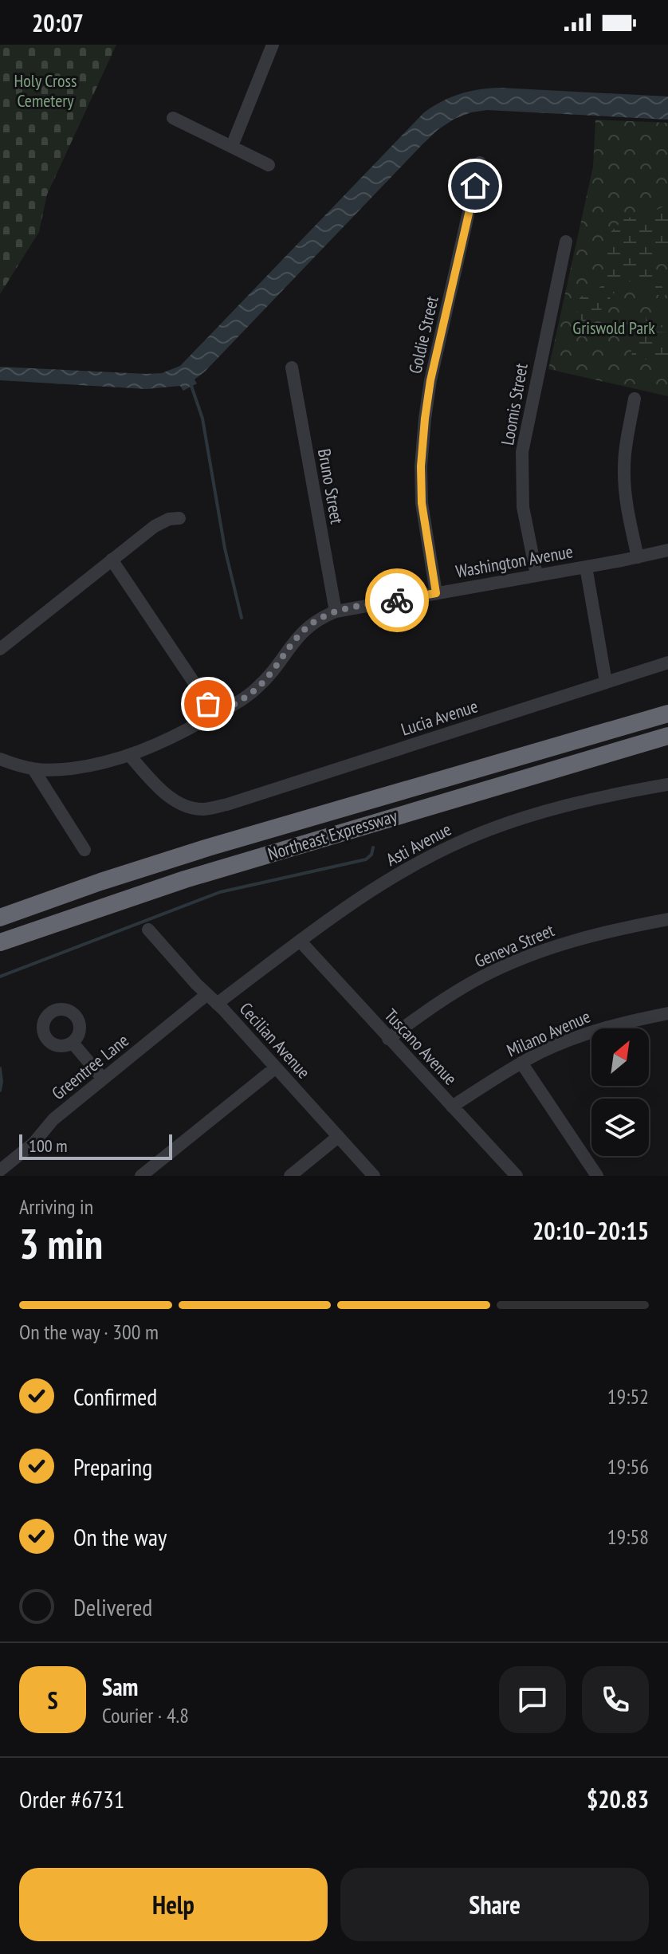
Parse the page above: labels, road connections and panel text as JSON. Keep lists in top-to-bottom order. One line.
{"streets":{"highway":["Northeast Expressway"],"street":["Goldie Street","Loomis Street","Bruno Street","Washington Avenue","Lucia Avenue","Asti Avenue","Geneva Street","Milano Avenue","Cecilian Avenue","Tuscano Avenue","Greentree Lane"]},"crossings":[["Goldie Street","Washington Avenue"],["Loomis Street","Washington Avenue"],["Bruno Street","Washington Avenue"],["Washington Avenue","Lucia Avenue"],["Asti Avenue","Cecilian Avenue"],["Asti Avenue","Tuscano Avenue"],["Asti Avenue","Greentree Lane"],["Geneva Street","Tuscano Avenue"],["Milano Avenue","Tuscano Avenue"],["Cecilian Avenue","Greentree Lane"]],"parks":["Holy Cross Cemetery","Griswold Park"],"scale_bar":"100 m","north":"top right","page":{"status":"20:07","scale":"100 m","heading":["3 min","Arriving in","20:10–20:15"],"panel":["Sam","Courier · 4.8","Order #6731","$20.83"],"bar":"On the way · 300 m","list":[["Confirmed","19:52"],["Preparing","19:56"],["On the way","19:58"],"Delivered"],"round":"S","buttons":["Help","Share"]}}
